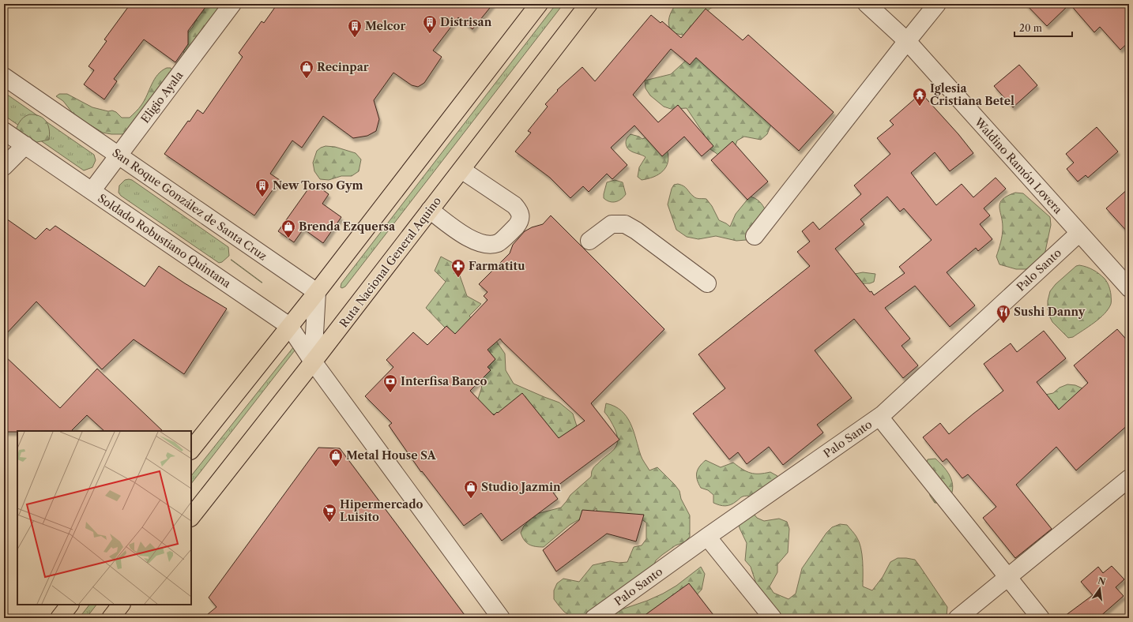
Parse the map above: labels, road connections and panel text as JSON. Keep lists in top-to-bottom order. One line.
{"streets":{"highway":["Ruta Nacional General Aquino"],"street":["Eligio Ayala","Waldino Ramón Lovera","San Roque González de Santa Cruz","Soldado Robustiano Quintana","Palo Santo"]},"crossings":[["Eligio Ayala","San Roque González de Santa Cruz"],["Eligio Ayala","Soldado Robustiano Quintana"],["Waldino Ramón Lovera","Palo Santo"],["Soldado Robustiano Quintana","Ruta Nacional General Aquino"]],"places":{"building":["Distrisan","Melcor","New Torso Gym"],"shop":["Recinpar","Brenda Ezquersa","Metal House SA","Studio Jazmin"],"temple":["Iglesia Cristiana Betel"],"pharmacy":["Farmatitu"],"restaurant":["Sushi Danny"],"bank":["Interfisa Banco"],"supermarket":["Hipermercado Luisito"]},"scale_bar":"20 m","north":"top"}
